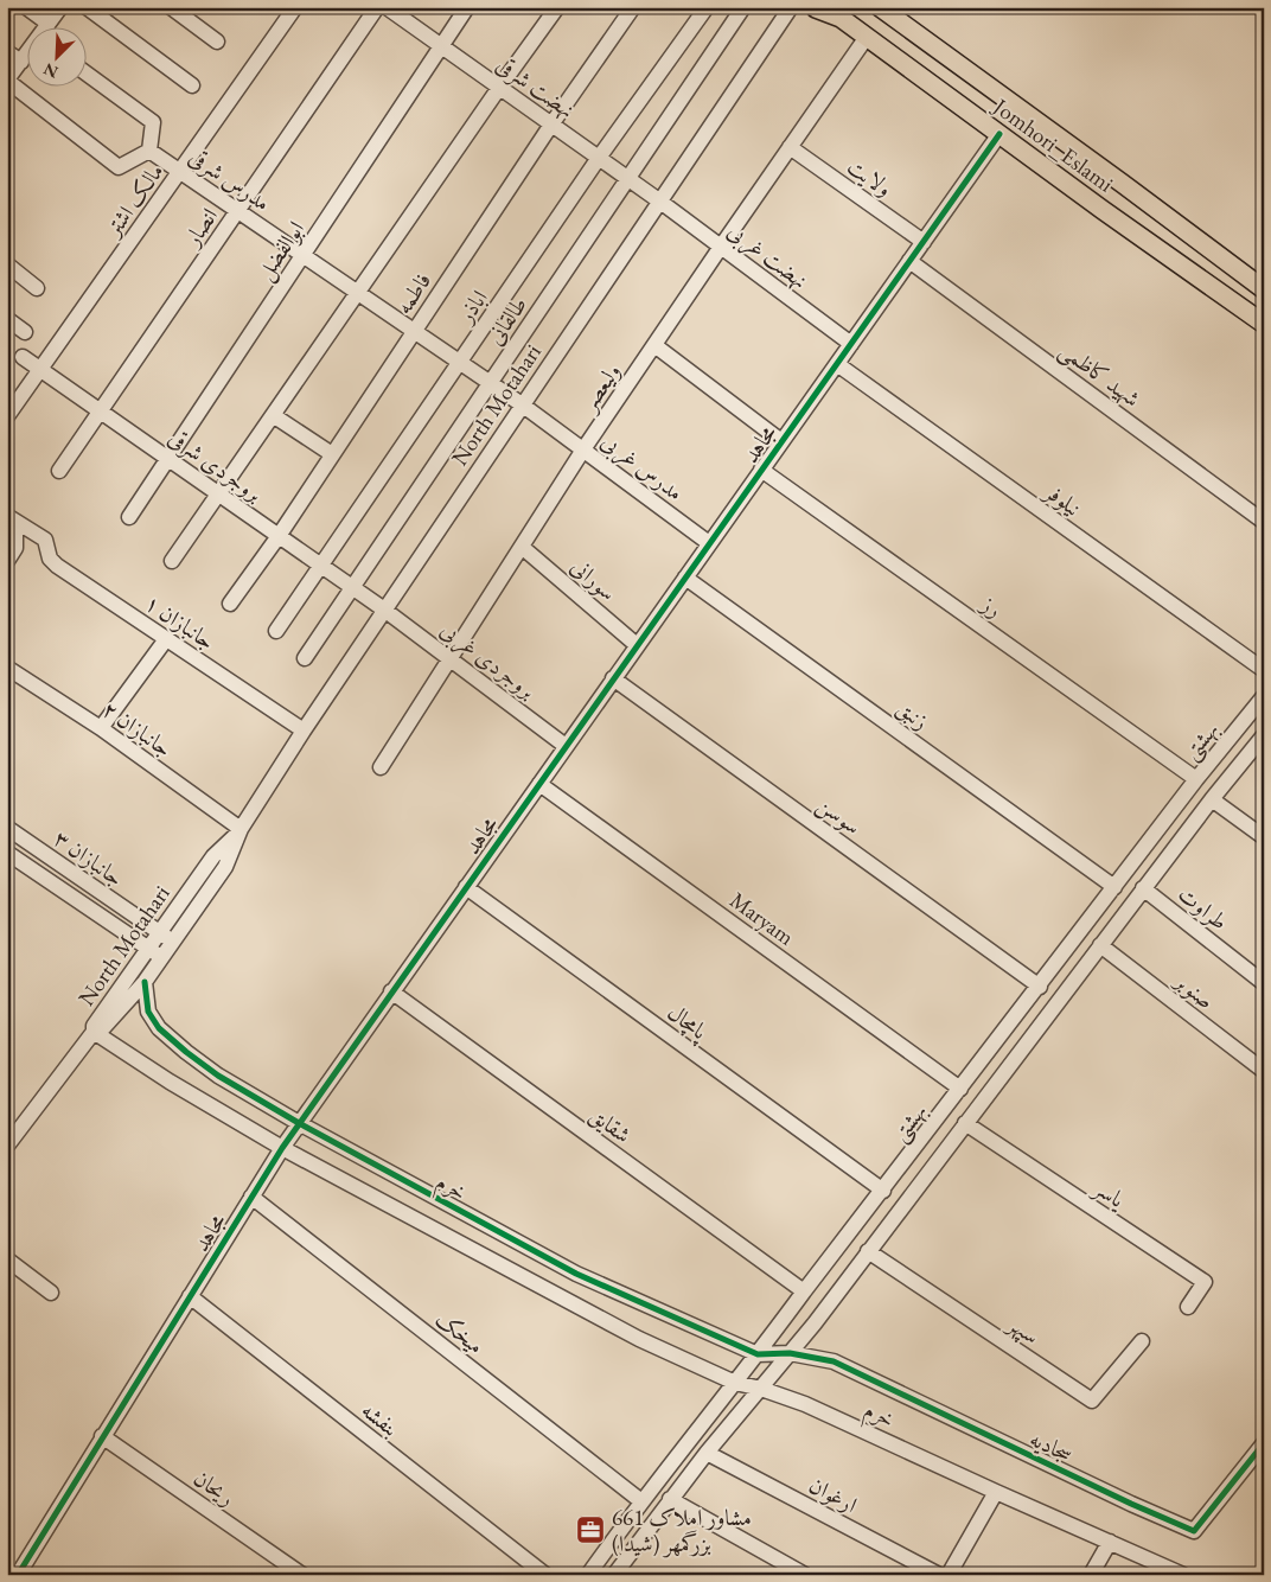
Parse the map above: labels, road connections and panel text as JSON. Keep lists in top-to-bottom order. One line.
{"streets":{"main road":["Jomhori_Eslami"],"street":["نهضت شرقی","ولایت","مدرس شرقی","مالک اشتر","انصار","ابوالفضل","نهضت غربی","فاطمه","اباذر","طالقانی","شهید کاظمی","ولیعصر","North Motahari","مجاهد","بروجردی شرقی","مدرس غربی","نیلوفر","سورانی","رز","جانبازان ۱","بروجردی غربی","زنبق","جانبازان ۲","بهشتی","سوسن","جانبازان ۳","طراوت","Maryam","صنوبر","پامچال","شقایق","خرم","یاسر","سپهر","میخک","بنفشه","سجادیه","ریحان","ارغوان"]},"crossings":[["نهضت شرقی","ابوالفضل"],["نهضت شرقی","نهضت غربی"],["نهضت شرقی","فاطمه"],["نهضت شرقی","اباذر"],["نهضت شرقی","طالقانی"],["نهضت شرقی","North Motahari"],["Jomhori_Eslami","ولیعصر"],["Jomhori_Eslami","مجاهد"],["ولایت","ولیعصر"],["ولایت","مجاهد"],["مدرس شرقی","مالک اشتر"],["مدرس شرقی","انصار"],["مدرس شرقی","ابوالفضل"],["مدرس شرقی","فاطمه"],["مدرس شرقی","اباذر"],["مدرس شرقی","طالقانی"],["مدرس شرقی","North Motahari"],["مدرس شرقی","مدرس غربی"],["مالک اشتر","بروجردی شرقی"],["انصار","بروجردی شرقی"],["ابوالفضل","بروجردی شرقی"],["نهضت غربی","ولیعصر"],["نهضت غربی","North Motahari"],["نهضت غربی","مجاهد"],["فاطمه","بروجردی شرقی"],["اباذر","بروجردی شرقی"],["طالقانی","بروجردی شرقی"],["شهید کاظمی","مجاهد"],["ولیعصر","مدرس غربی"],["ولیعصر","سورانی"],["ولیعصر","بروجردی غربی"],["North Motahari","بروجردی شرقی"],["North Motahari","مدرس غربی"],["North Motahari","جانبازان ۱"],["North Motahari","بروجردی غربی"],["North Motahari","جانبازان ۲"],["North Motahari","جانبازان ۳"],["North Motahari","خرم"],["مجاهد","مدرس غربی"],["مجاهد","نیلوفر"],["مجاهد","سورانی"],["مجاهد","رز"],["مجاهد","بروجردی غربی"],["مجاهد","زنبق"],["مجاهد","سوسن"],["مجاهد","Maryam"],["مجاهد","پامچال"],["مجاهد","شقایق"],["مجاهد","خرم"],["مجاهد","میخک"],["مجاهد","بنفشه"],["مجاهد","ریحان"],["بروجردی شرقی","بروجردی غربی"],["رز","بهشتی"],["زنبق","بهشتی"],["بهشتی","سوسن"],["بهشتی","طراوت"],["بهشتی","Maryam"],["بهشتی","صنوبر"],["بهشتی","پامچال"],["بهشتی","شقایق"],["بهشتی","خرم"],["بهشتی","یاسر"],["بهشتی","سپهر"],["بهشتی","میخک"],["بهشتی","سجادیه"],["بهشتی","ارغوان"],["خرم","سجادیه"]],"places":{"office":["مشاور املاک 661 بزرگمهر (شیدا)"]},"north":"bottom left"}
